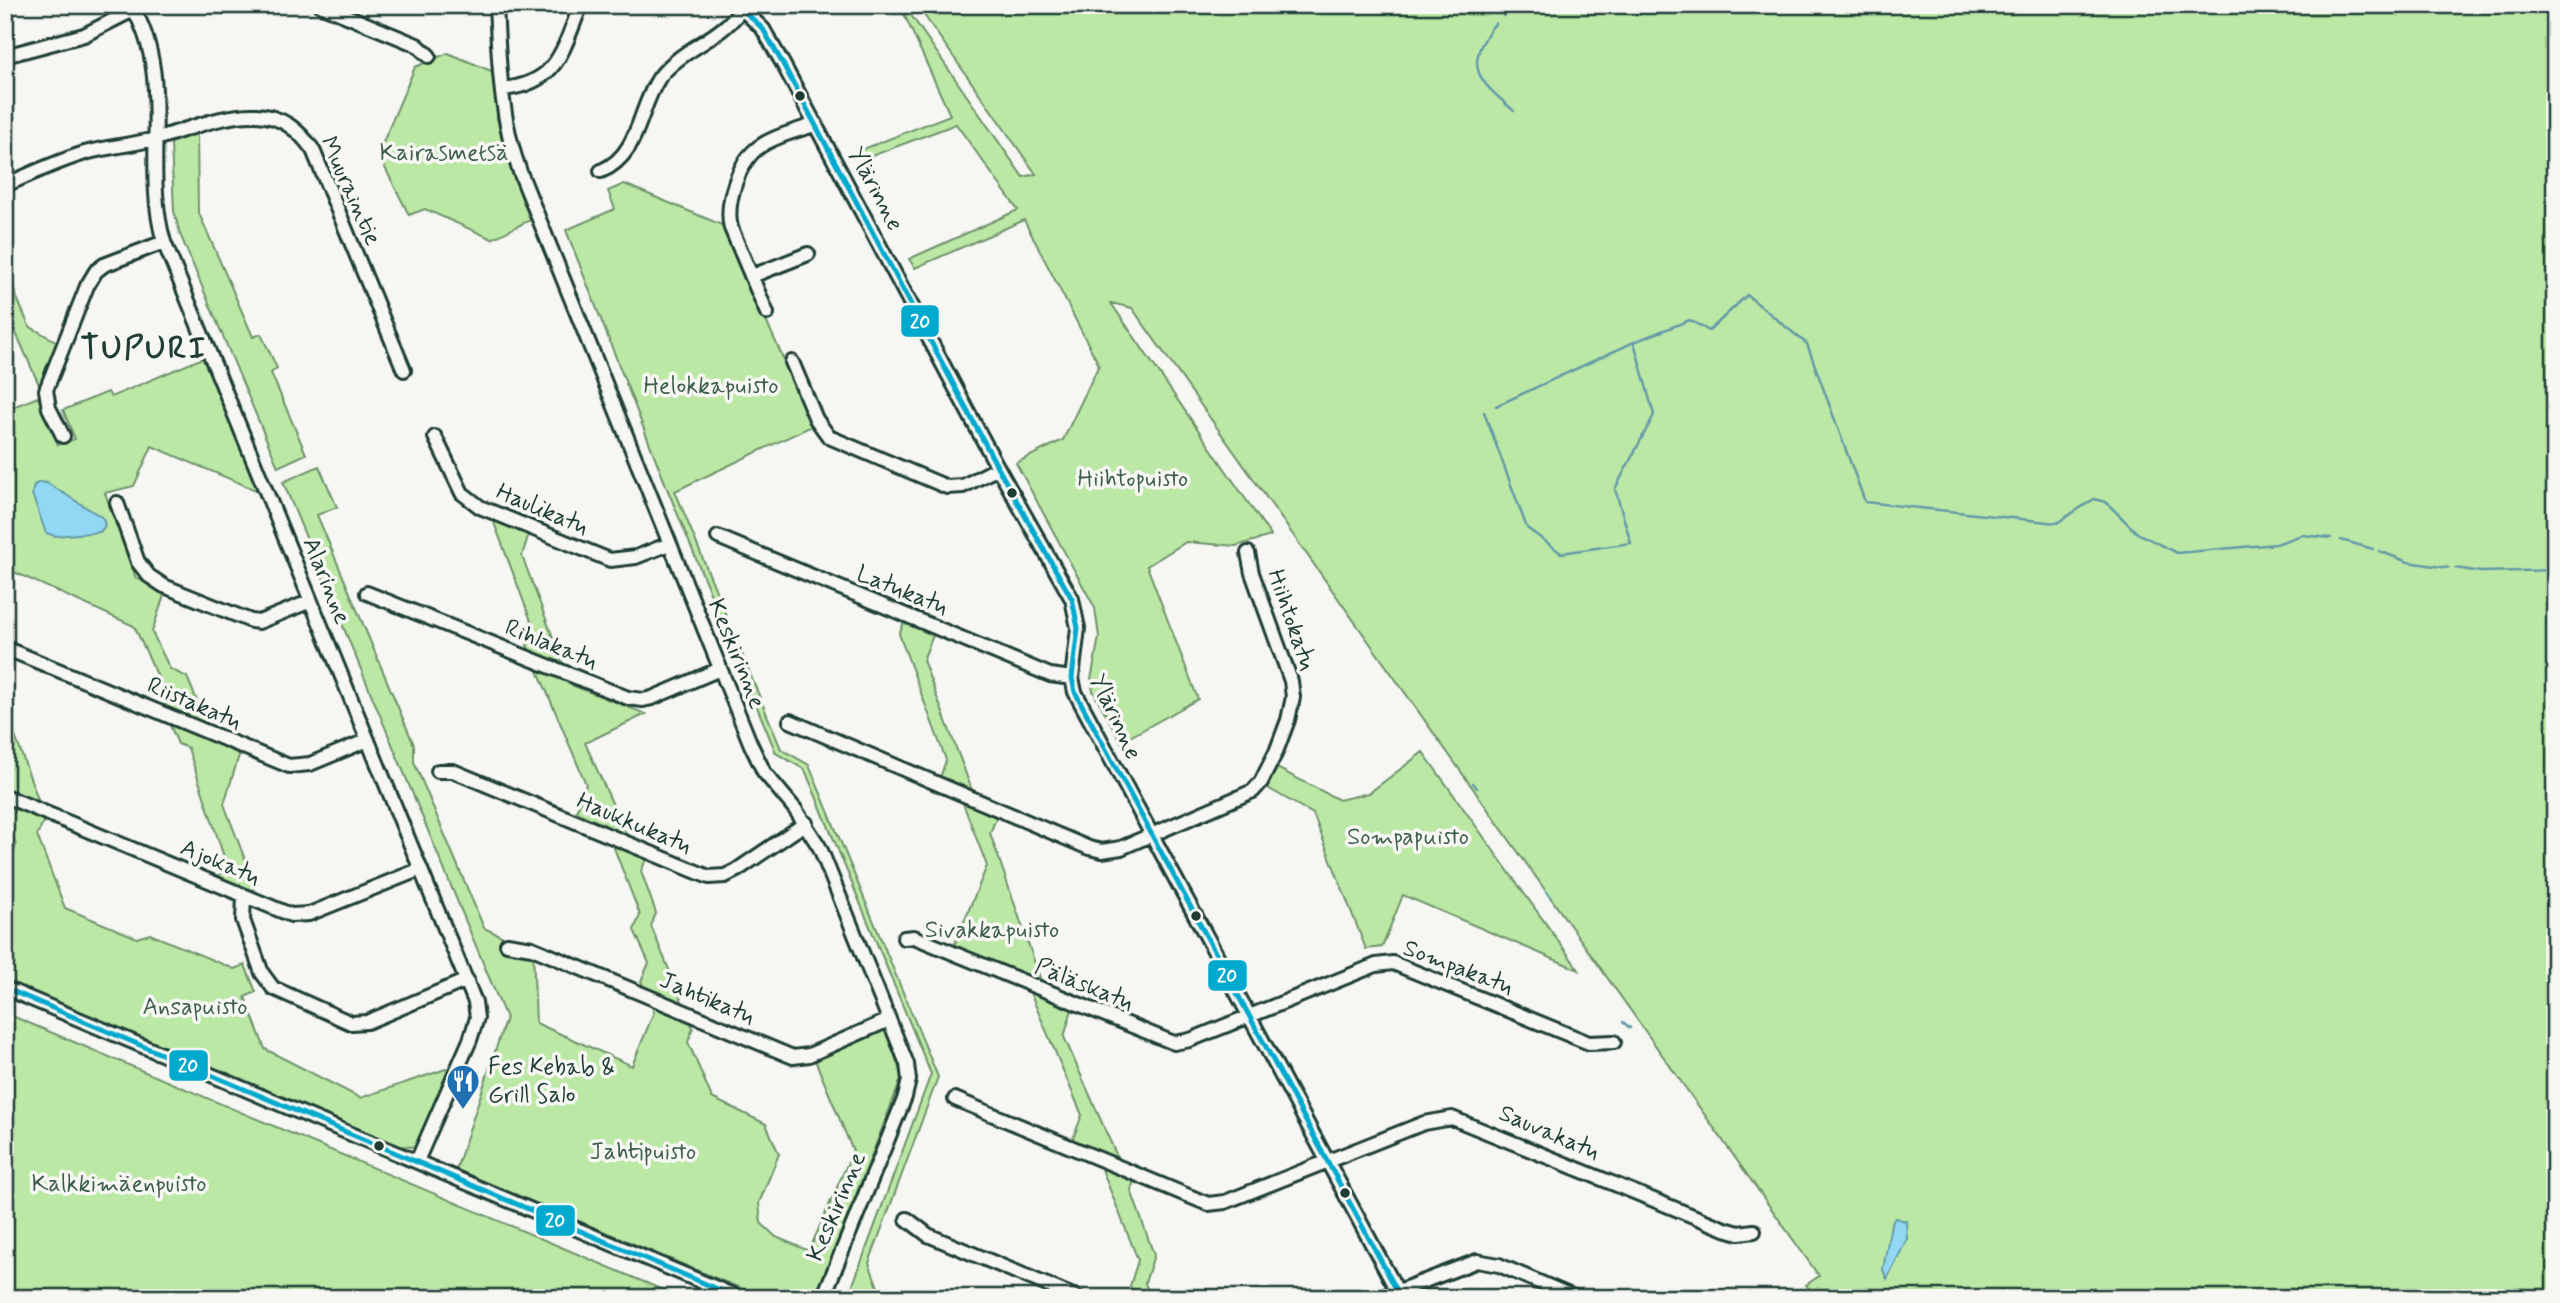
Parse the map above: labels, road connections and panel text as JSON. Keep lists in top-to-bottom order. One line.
{"streets":{"street":["Ylärinne","Muuraintie","Haulikatu","Alarinne","Latukatu","Hiihtokatu","Rihlakatu","Keskirinne","Riistakatu","Haukkukatu","Ajokatu","Sompakatu","Päläskatu","Jahtikatu","Sauvakatu"]},"crossings":[["Ylärinne","Latukatu"],["Ylärinne","Hiihtokatu"],["Ylärinne","Sompakatu"],["Ylärinne","Päläskatu"],["Ylärinne","Sauvakatu"],["Muuraintie","Alarinne"],["Haulikatu","Keskirinne"],["Alarinne","Riistakatu"],["Alarinne","Ajokatu"],["Rihlakatu","Keskirinne"],["Keskirinne","Haukkukatu"],["Keskirinne","Jahtikatu"],["Sompakatu","Päläskatu"]],"districts":["TUPURI"],"parks":["Kairasmetsä","Helokkapuisto","Hiihtopuisto","Sompapuisto","Sivakkapuisto","Ansapuisto","Jahtipuisto","Kalkkimäenpuisto"],"places":{"restaurant":["Fes Kebab & Grill Salo"]},"lines":["transit line 20"]}
